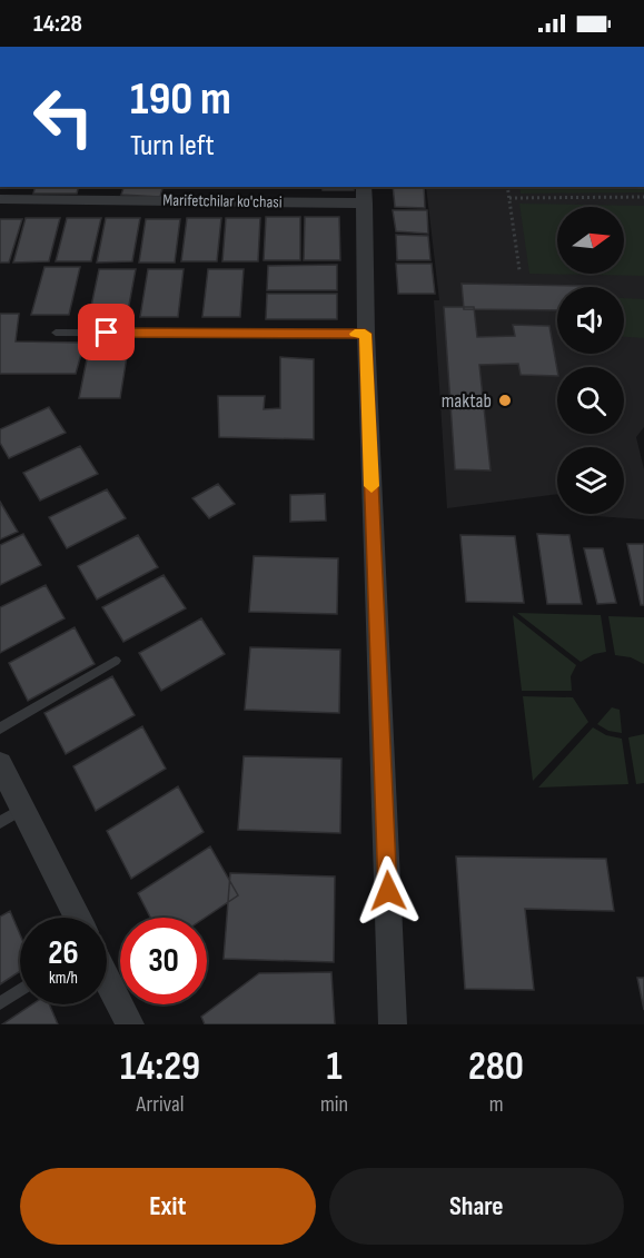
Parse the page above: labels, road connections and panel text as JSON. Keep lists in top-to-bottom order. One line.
{"streets":{"street":["Marifetchilar ko'chasi"]},"places":["maktab"],"north":"right","page":{"status":"14:28","turn":["190 m","Turn left"],"speed":"26 km/h","limit":"30","eta":["14:29","Arrival","1","min","280","m"],"buttons":["Exit","Share"]}}
